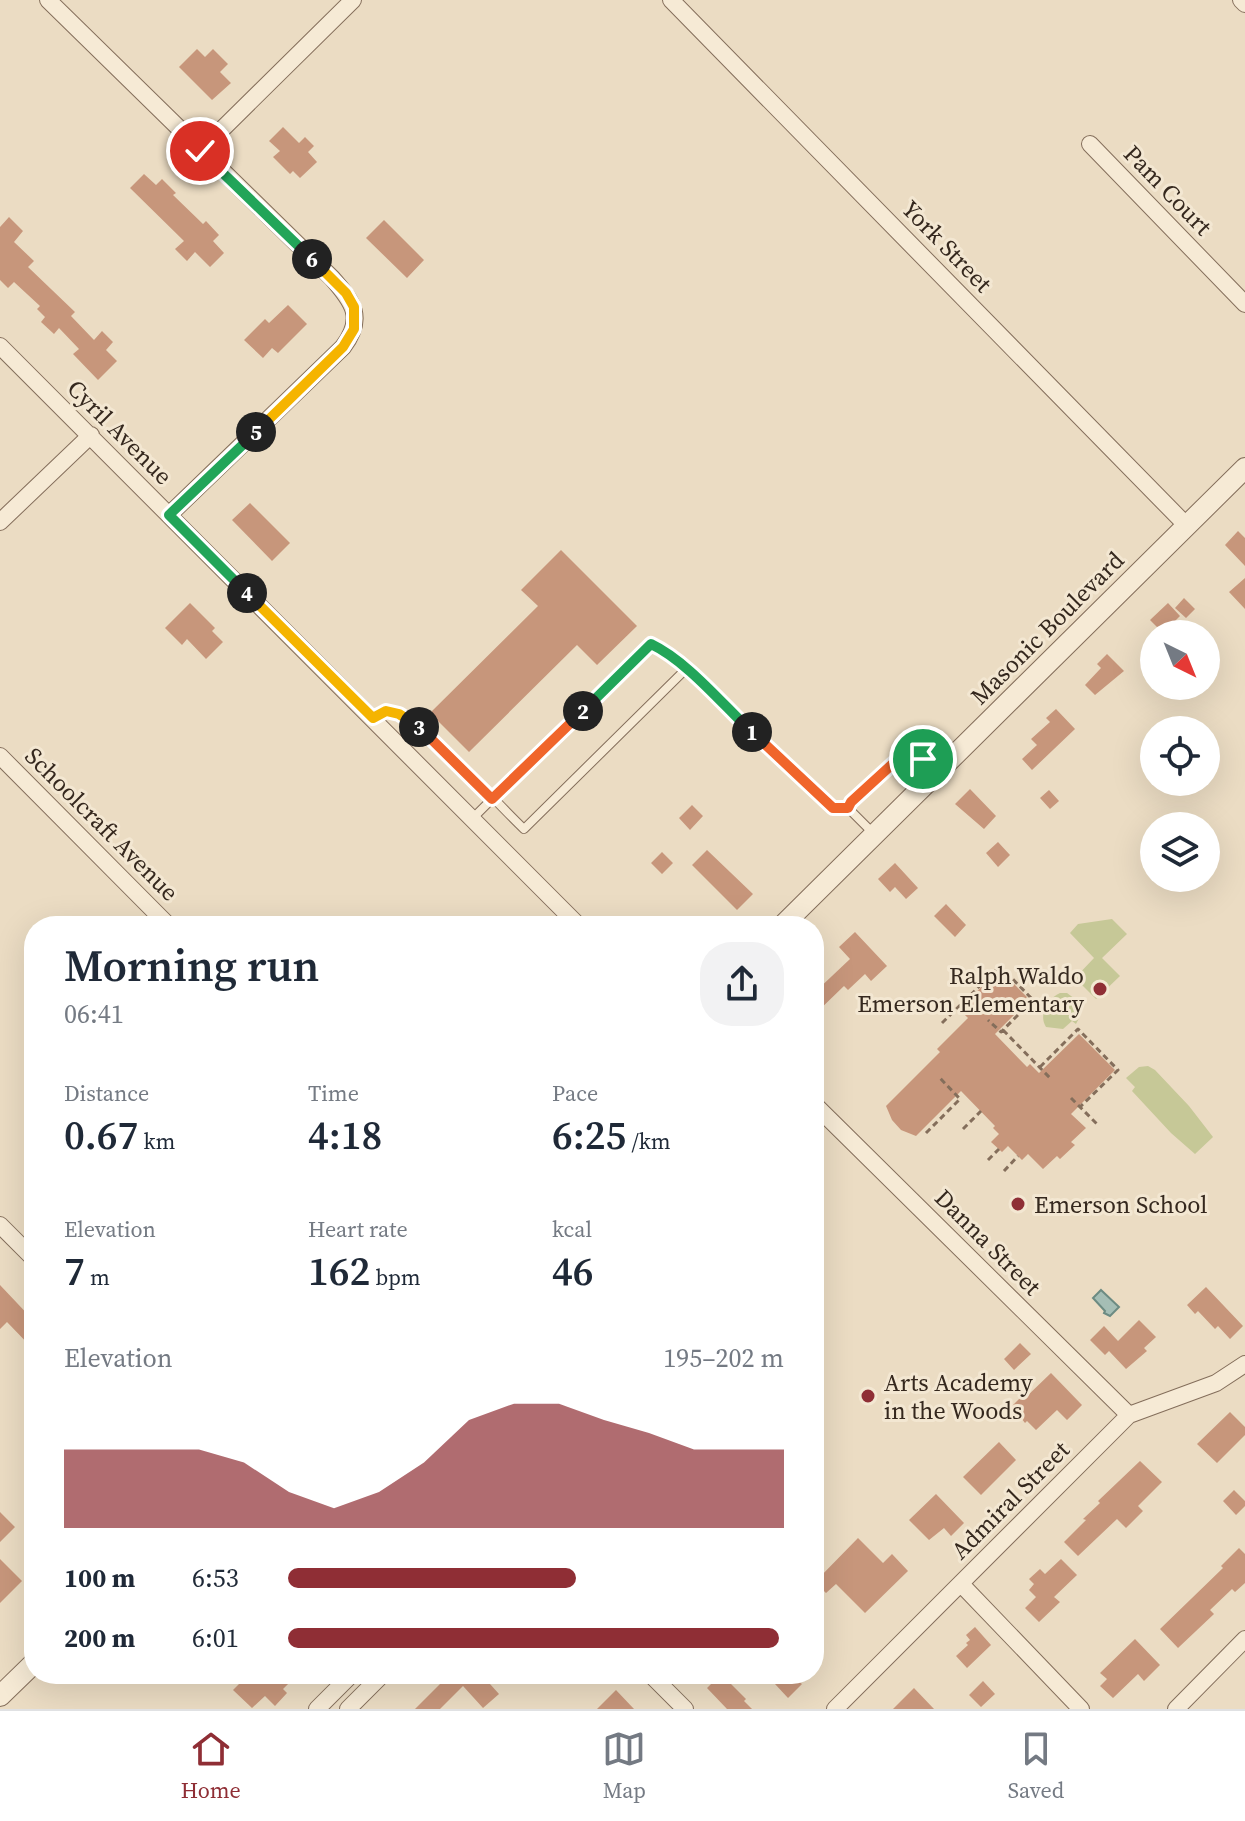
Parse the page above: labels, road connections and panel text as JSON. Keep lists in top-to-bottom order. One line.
{"streets":{"street":["Pam Court","York Street","Cyril Avenue","Masonic Boulevard","Schoolcraft Avenue","Danna Street","Admiral Street"]},"crossings":[["York Street","Masonic Boulevard"],["Danna Street","Admiral Street"]],"places":["Ralph Waldo Emerson Elementary","Emerson School","Arts Academy in the Woods"],"north":"bottom right","page":{"pins":["6","5","4","2","3","1"],"heading":["Morning run","06:41"],"stats":[["Distance","0.67 km"],["Time","4:18"],["Pace","6:25 /km"],["Elevation","7 m"],["Heart rate","162 bpm"],["kcal","46"]],"chart":["Elevation","195–202 m"],"list":[{"name":"100 m","note":"6:53"},{"name":"200 m","note":"6:01"}],"tabs":["Home","Map","Saved"]}}
